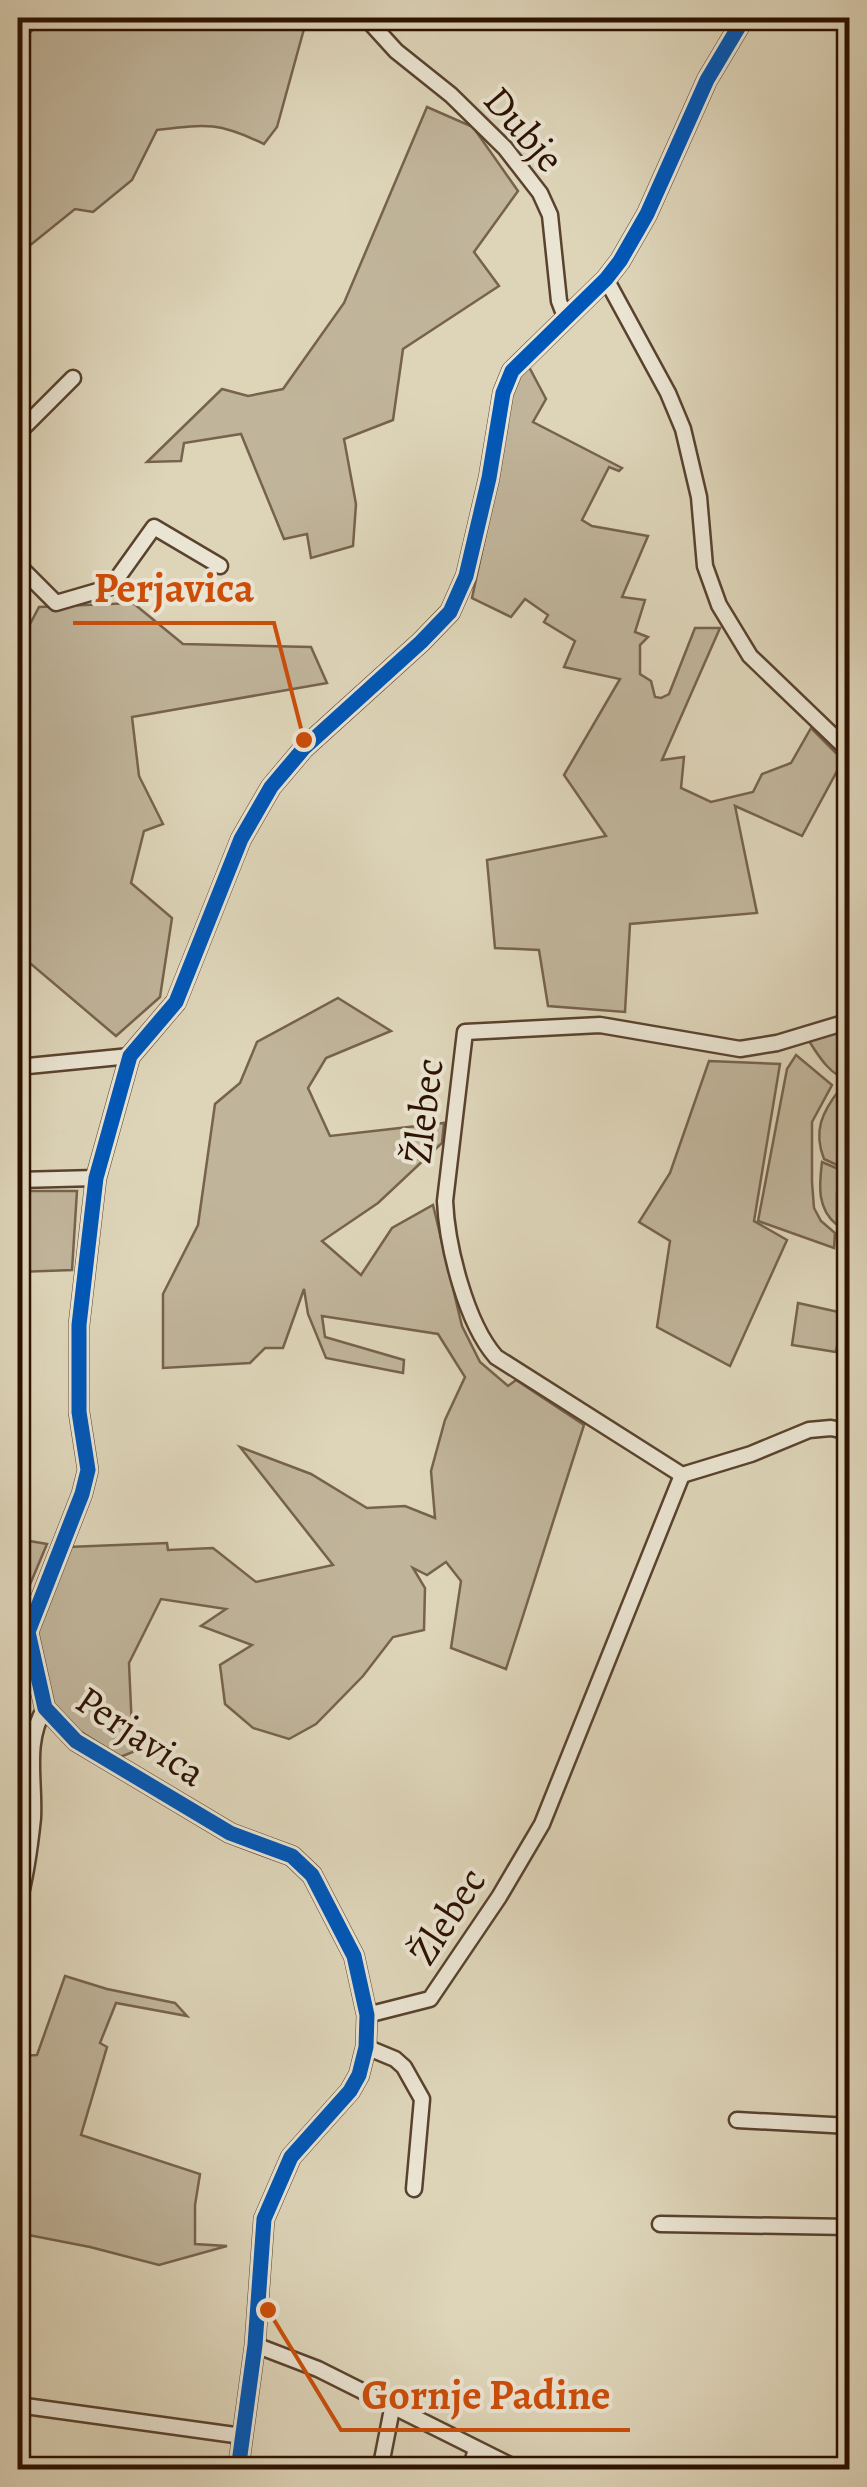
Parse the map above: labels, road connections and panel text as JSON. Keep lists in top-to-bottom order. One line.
{"streets":{"street":["Dubje","Žlebec","Perjavica"]},"crossings":[["Dubje","Perjavica"],["Žlebec","Perjavica"]],"places":["Perjavica","Gornje Padine"]}
